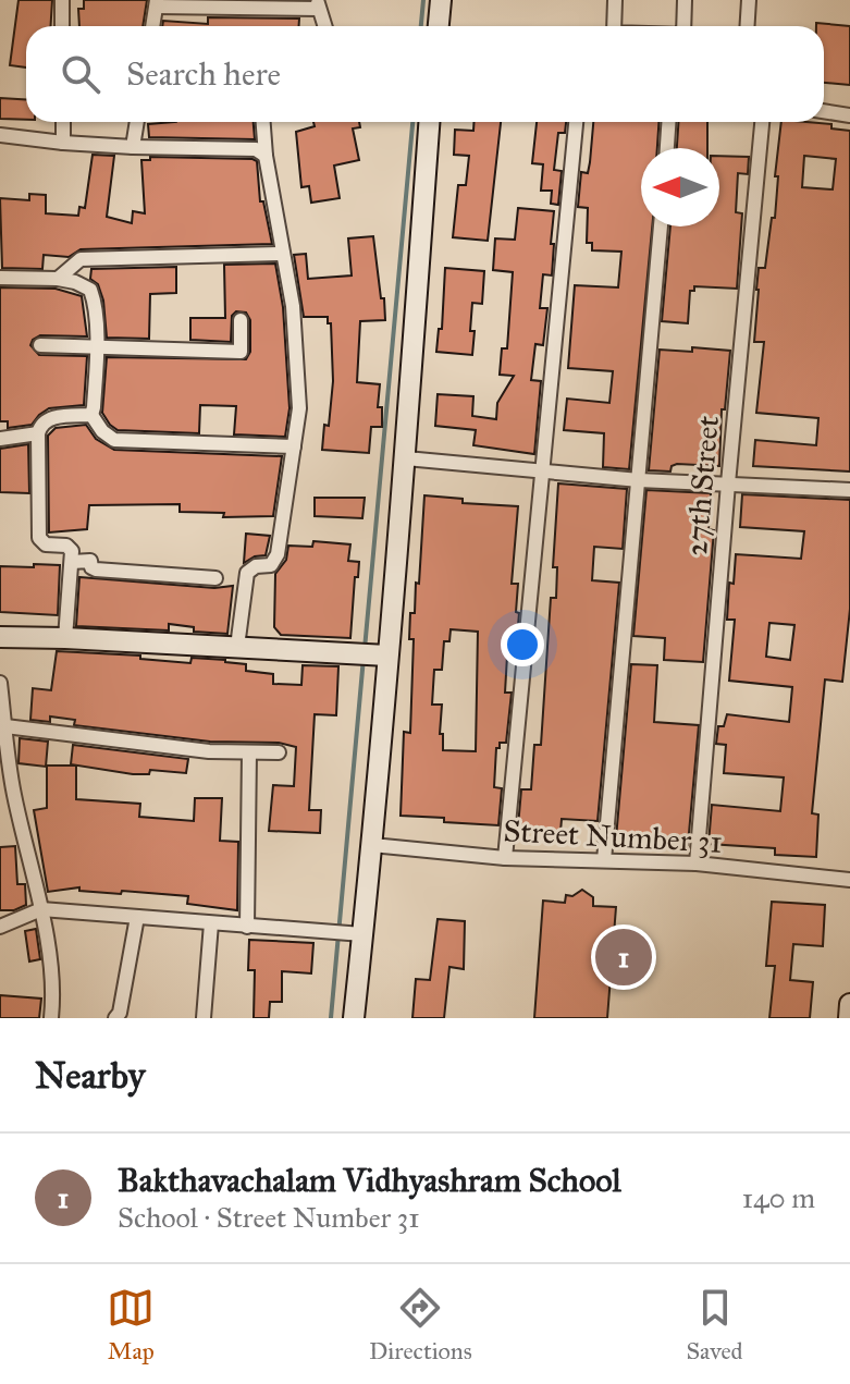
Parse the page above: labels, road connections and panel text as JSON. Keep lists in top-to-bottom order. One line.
{"streets":{"street":["27th Street","Street Number 31"]},"crossings":[["27th Street","Street Number 31"]],"north":"left","page":{"search":"Search here","pins":"1","heading":"Nearby","list":[{"mark":"1","name":"Bakthavachalam Vidhyashram School","note":"School · Street Number 31","value":"140 m"}],"nav":["Map","Directions","Saved"]}}
